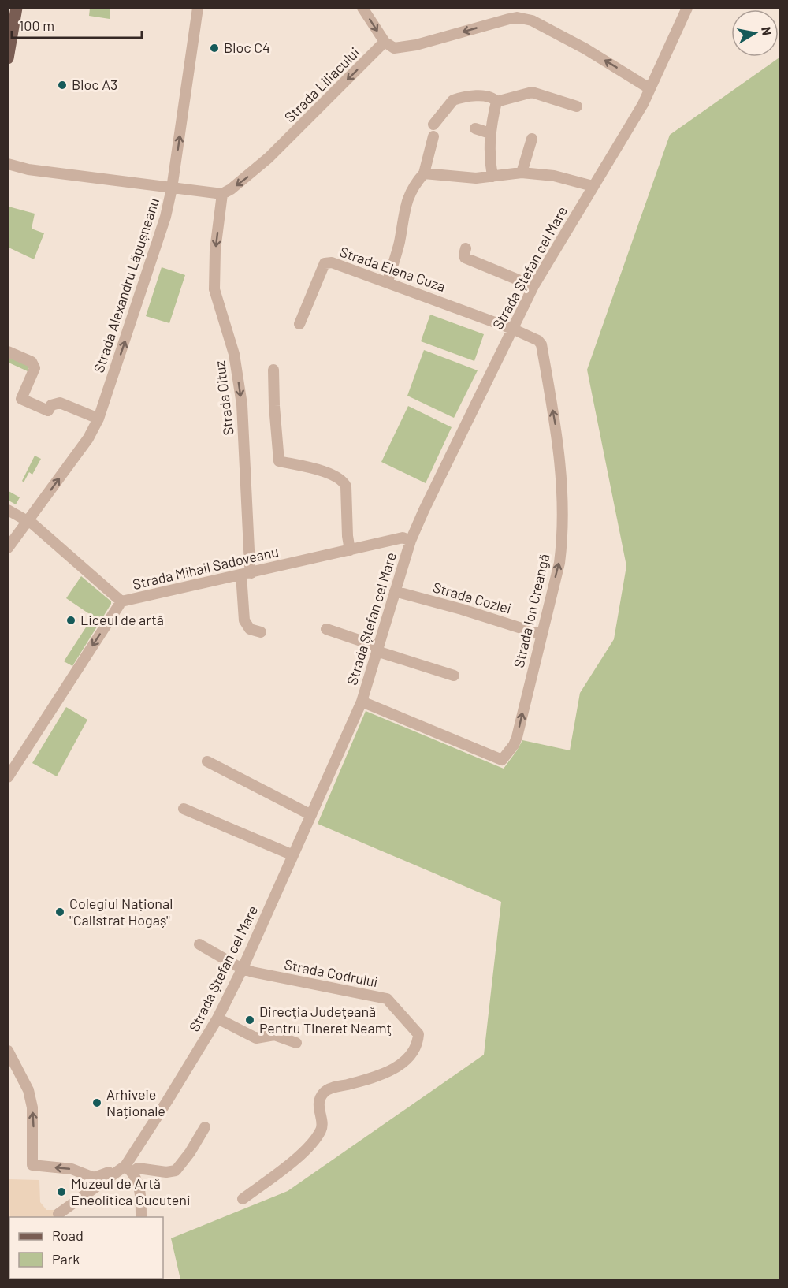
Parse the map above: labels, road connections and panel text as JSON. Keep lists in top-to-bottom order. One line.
{"streets":{"street":["Strada Liliacului","Strada Ștefan cel Mare","Strada Elena Cuza","Strada Alexandru Lăpușneanu","Strada Oituz","Strada Mihail Sadoveanu","Strada Cozlei","Strada Ion Creangă","Strada Codrului"]},"crossings":[["Strada Liliacului","Strada Oituz"],["Strada Ștefan cel Mare","Strada Elena Cuza"],["Strada Ștefan cel Mare","Strada Mihail Sadoveanu"],["Strada Ștefan cel Mare","Strada Cozlei"],["Strada Ștefan cel Mare","Strada Ion Creangă"],["Strada Ștefan cel Mare","Strada Codrului"],["Strada Elena Cuza","Strada Ion Creangă"],["Strada Alexandru Lăpușneanu","Strada Mihail Sadoveanu"],["Strada Oituz","Strada Mihail Sadoveanu"],["Strada Cozlei","Strada Ion Creangă"]],"one_way":["Strada Liliacului","Strada Alexandru Lăpușneanu","Strada Oituz"],"places":["Bloc C4","Bloc A3","Liceul de artă","Colegiul Național \"Calistrat Hogaș\"","Direcţia Judeţeană Pentru Tineret Neamţ","Arhivele Naționale","Muzeul de Artă Eneolitica Cucuteni"],"legend":["Road","Park"],"scale_bar":"100 m","north":"right"}
